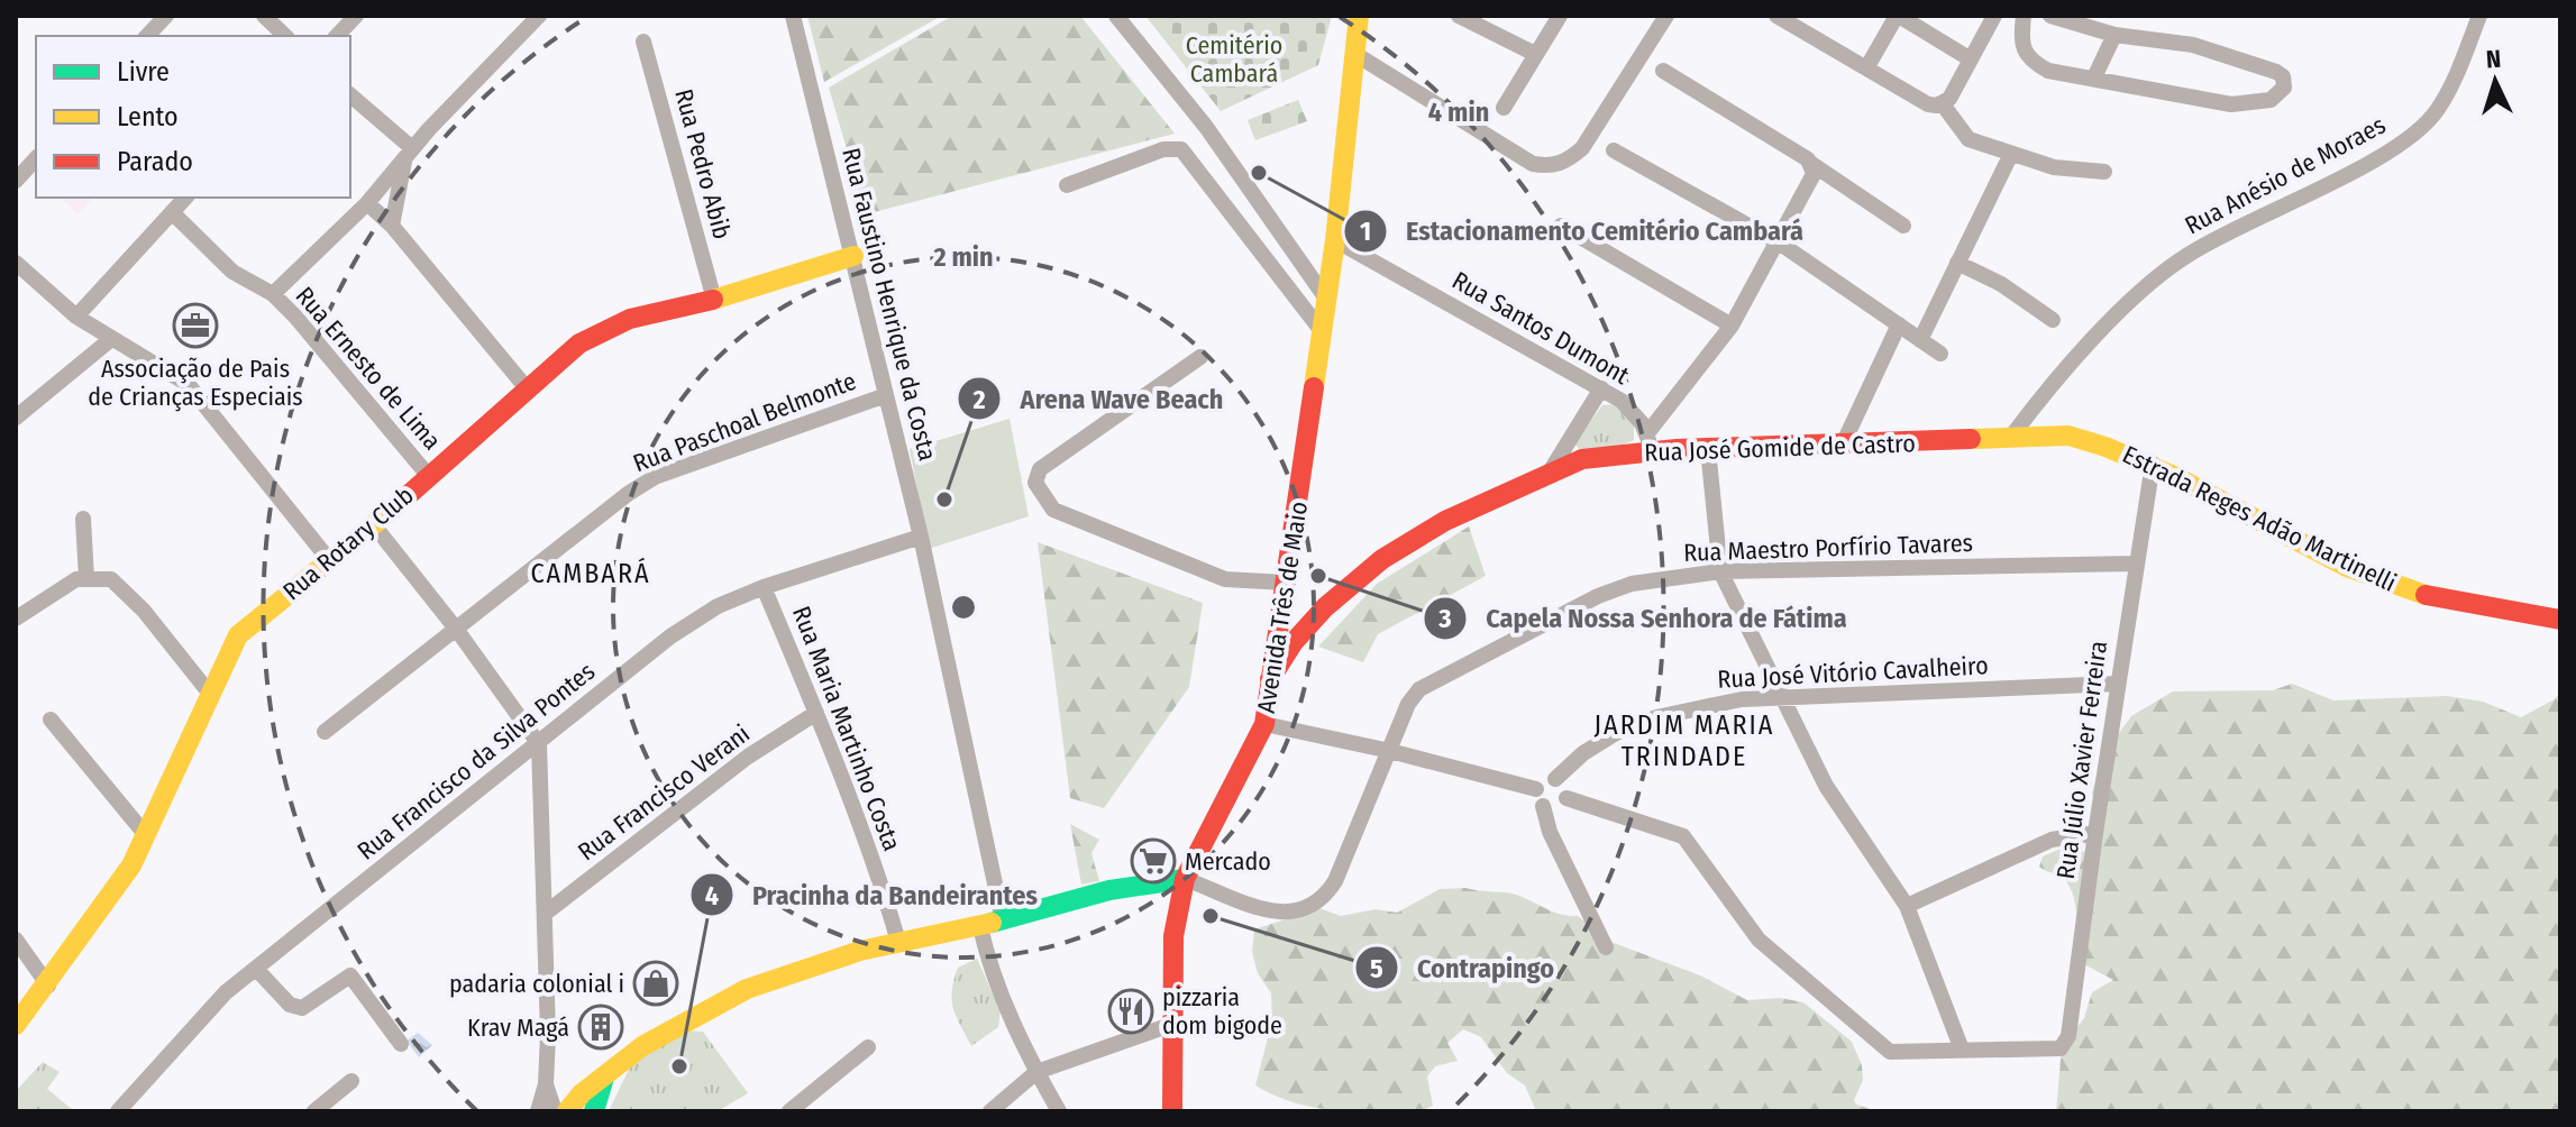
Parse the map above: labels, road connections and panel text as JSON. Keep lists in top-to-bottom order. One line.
{"streets":{"street":["Rua Pedro Abib","Rua Anésio de Moraes","Rua Faustino Henrique da Costa","Rua Santos Dumont","Rua Ernesto de Lima","Rua Paschoal Belmonte","Rua José Gomide de Castro","Estrada Reges Adão Martinelli","Rua Rotary Club","Rua Maestro Porfírio Tavares","Avenida Três de Maio","Rua José Vitório Cavalheiro","Rua Maria Martinho Costa","Rua Júlio Xavier Ferreira","Rua Francisco da Silva Pontes","Rua Francisco Verani"]},"crossings":[["Rua Pedro Abib","Rua Rotary Club"],["Rua Anésio de Moraes","Rua José Gomide de Castro"],["Rua Anésio de Moraes","Estrada Reges Adão Martinelli"],["Rua Faustino Henrique da Costa","Rua Paschoal Belmonte"],["Rua Faustino Henrique da Costa","Rua Rotary Club"],["Rua Faustino Henrique da Costa","Rua Francisco da Silva Pontes"],["Rua Santos Dumont","Rua José Gomide de Castro"],["Rua Santos Dumont","Avenida Três de Maio"],["Rua Ernesto de Lima","Rua Rotary Club"],["Rua José Gomide de Castro","Estrada Reges Adão Martinelli"],["Rua José Gomide de Castro","Avenida Três de Maio"],["Estrada Reges Adão Martinelli","Rua Júlio Xavier Ferreira"],["Rua Maestro Porfírio Tavares","Avenida Três de Maio"],["Rua Maestro Porfírio Tavares","Rua Júlio Xavier Ferreira"],["Rua José Vitório Cavalheiro","Rua Júlio Xavier Ferreira"],["Rua Maria Martinho Costa","Rua Francisco da Silva Pontes"],["Rua Maria Martinho Costa","Rua Francisco Verani"]],"districts":["CAMBARÁ","JARDIM MARIA TRINDADE"],"parks":["Cemitério Cambará"],"places":{"other":["Estacionamento Cemitério Cambará","Arena Wave Beach","Capela Nossa Senhora de Fátima","Contrapingo","Pracinha da Bandeirantes"],"office":["Associação de Pais de Crianças Especiais"],"supermarket":["Mercado"],"shop":["padaria colonial i"],"restaurant":["pizzaria dom bigode"],"building":["Krav Magá"]},"legend":["Livre","Lento","Parado"],"north":"top","rings":["4 min","2 min"]}
